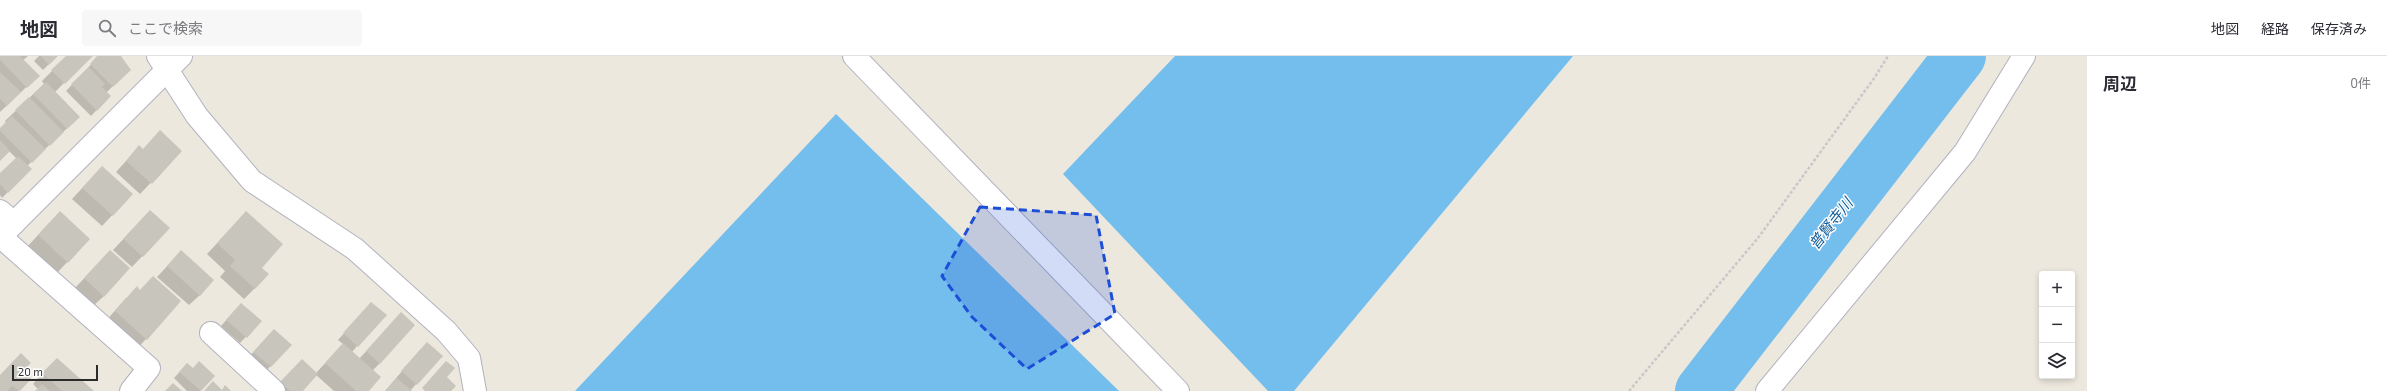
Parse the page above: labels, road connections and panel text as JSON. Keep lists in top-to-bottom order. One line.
{"water":["普賢寺川"],"scale_bar":"20 m","page":{"header":"地図","search":"ここで検索","nav":["地図","経路","保存済み"],"heading":["周辺","0件"],"map_buttons":["+","−"],"scale":"20 m"}}
